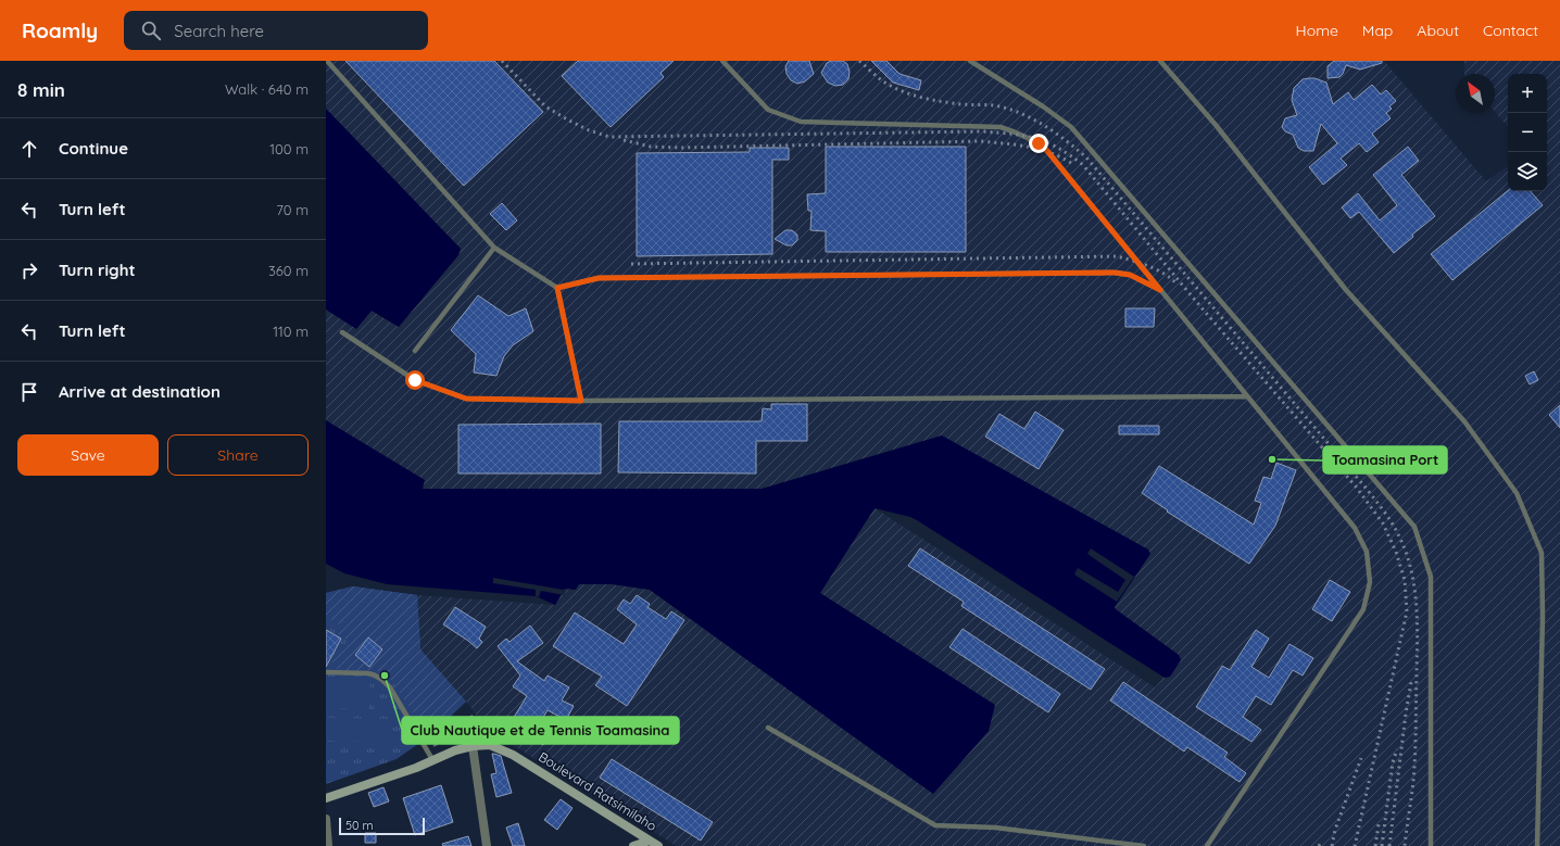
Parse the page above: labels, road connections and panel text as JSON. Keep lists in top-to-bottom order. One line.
{"streets":{"main road":["Boulevard Ratsimilaho"]},"places":["Toamasina Port","Club Nautique et de Tennis Toamasina"],"scale_bar":"50 m","north":"top left","page":{"header":"Roamly","search":"Search here","nav":["Home","Map","About","Contact"],"heading":["8 min","Walk · 640 m"],"map_buttons":["+","−"],"list":[["Continue","100 m"],["Turn left","70 m"],["Turn right","360 m"],["Turn left","110 m"],"Arrive at destination"],"buttons":["Save","Share"],"scale":"50 m"}}
